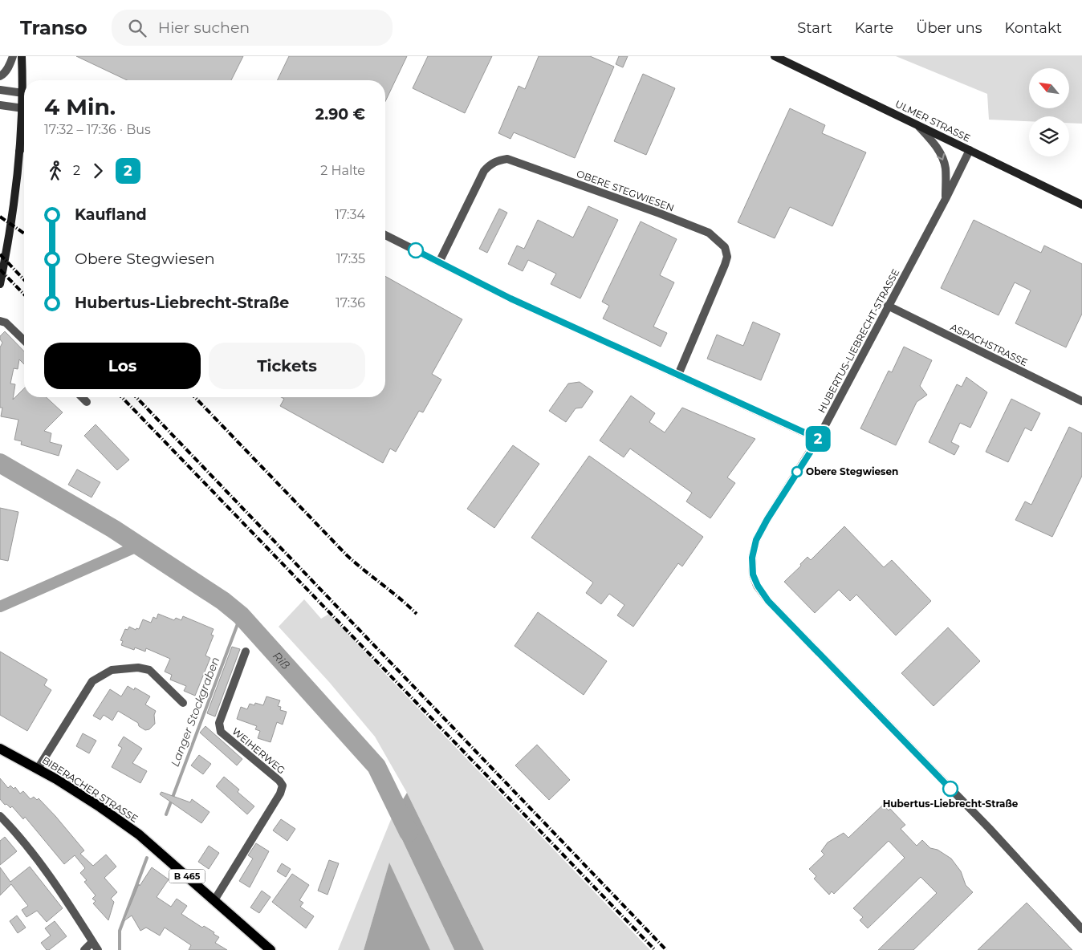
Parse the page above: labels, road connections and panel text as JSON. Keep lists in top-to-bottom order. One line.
{"streets":{"main road":["ULMER STRASSE","BIBERACHER STRASSE","B 465"],"street":["OBERE STEGWIESEN","HUBERTUS-LIEBRECHT-STRASSE","ASPACHSTRASSE","WEIHERWEG"]},"crossings":[["ULMER STRASSE","HUBERTUS-LIEBRECHT-STRASSE"],["HUBERTUS-LIEBRECHT-STRASSE","ASPACHSTRASSE"],["WEIHERWEG","BIBERACHER STRASSE"]],"water":["Riß","Langer Stockgraben"],"places":["Obere Stegwiesen","Hubertus-Liebrecht-Straße"],"lines":["bus line 2"],"north":"top left","page":{"header":"Transo","search":"Hier suchen","nav":["Start","Karte","Über uns","Kontakt"],"on_map":"2","heading":["4 Min.","17:32 – 17:36 · Bus","2.90 €"],"legs":["2","2","2 Halte"],"list":[{"name":"Kaufland","value":"17:34"},{"name":"Obere Stegwiesen","value":"17:35"},{"name":"Hubertus-Liebrecht-Straße","value":"17:36"}],"buttons":["Los","Tickets"]}}
